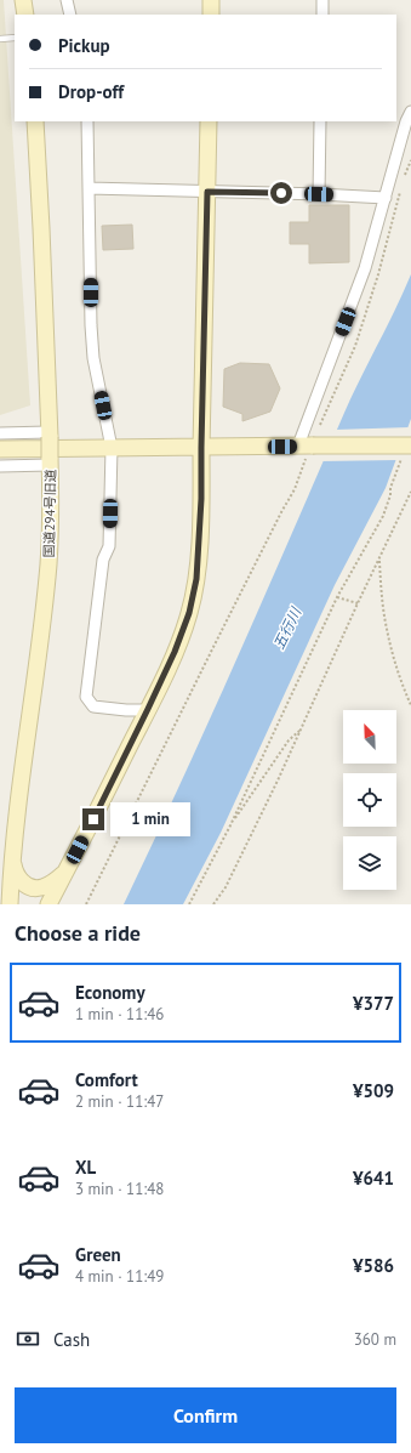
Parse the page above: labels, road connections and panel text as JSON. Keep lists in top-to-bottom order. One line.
{"streets":{"street":["国道294号旧道"]},"water":["五行川"],"north":"top left","page":{"banner":["Pickup","Drop-off"],"bubble":"1 min","heading":"Choose a ride","list":[{"name":"Economy","note":"1 min · 11:46","value":"¥377"},{"name":"Comfort","note":"2 min · 11:47","value":"¥509"},{"name":"XL","note":"3 min · 11:48","value":"¥641"},{"name":"Green","note":"4 min · 11:49","value":"¥586"}],"pay":["Cash","360 m"],"buttons":"Confirm"}}
